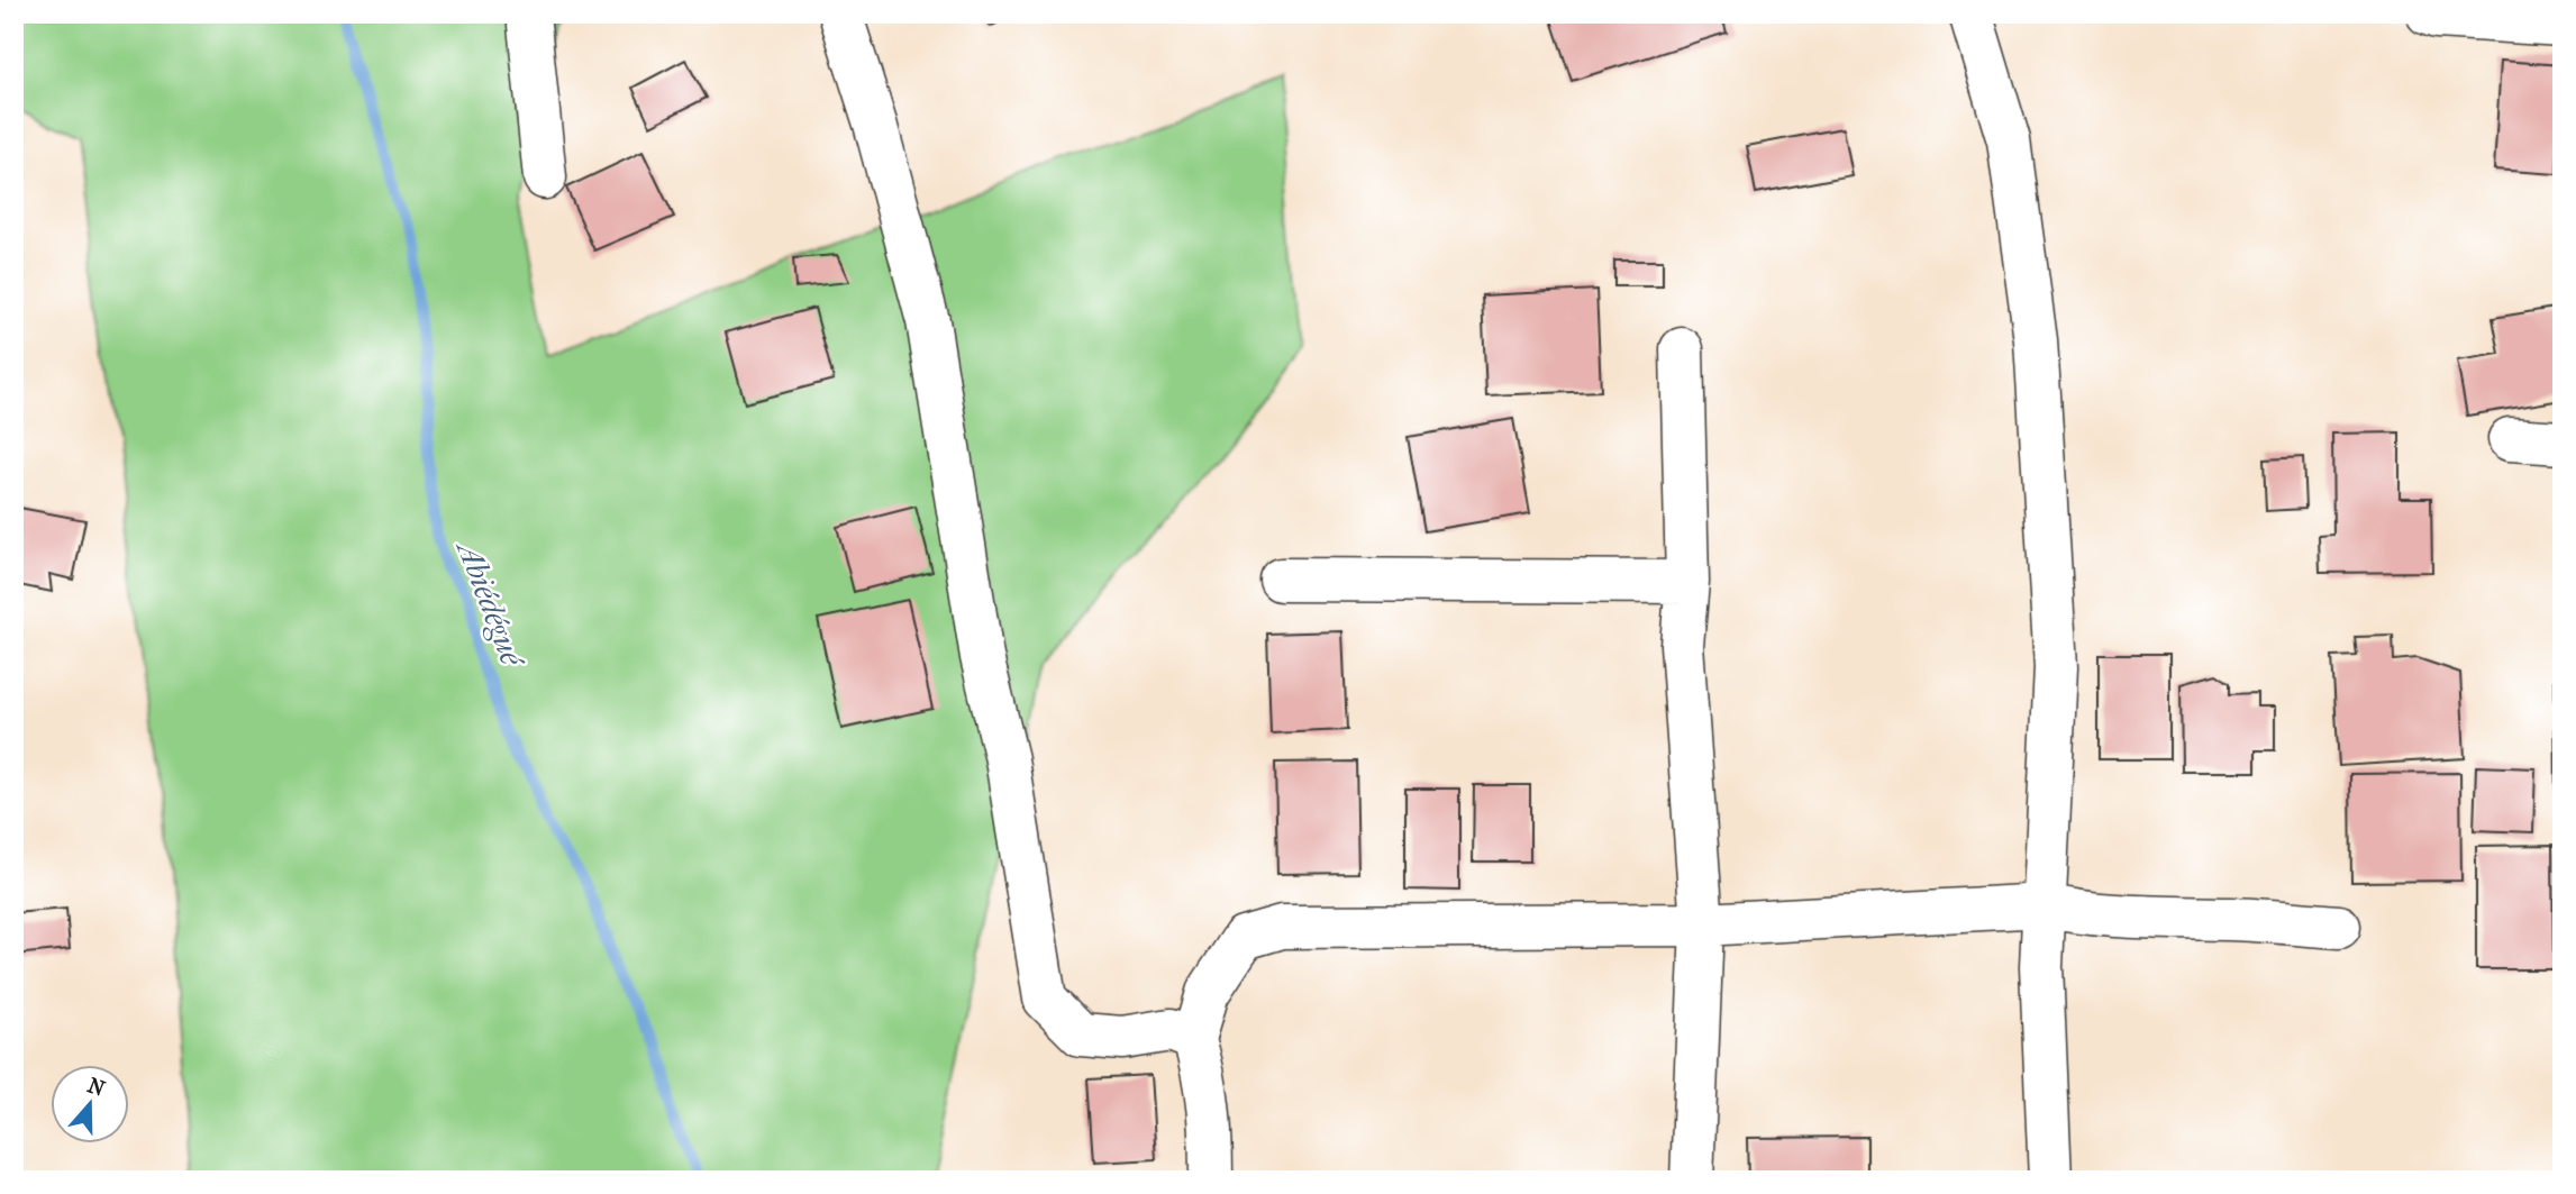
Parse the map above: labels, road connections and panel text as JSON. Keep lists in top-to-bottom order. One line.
{"water":["Abiédégué"],"north":"top"}
